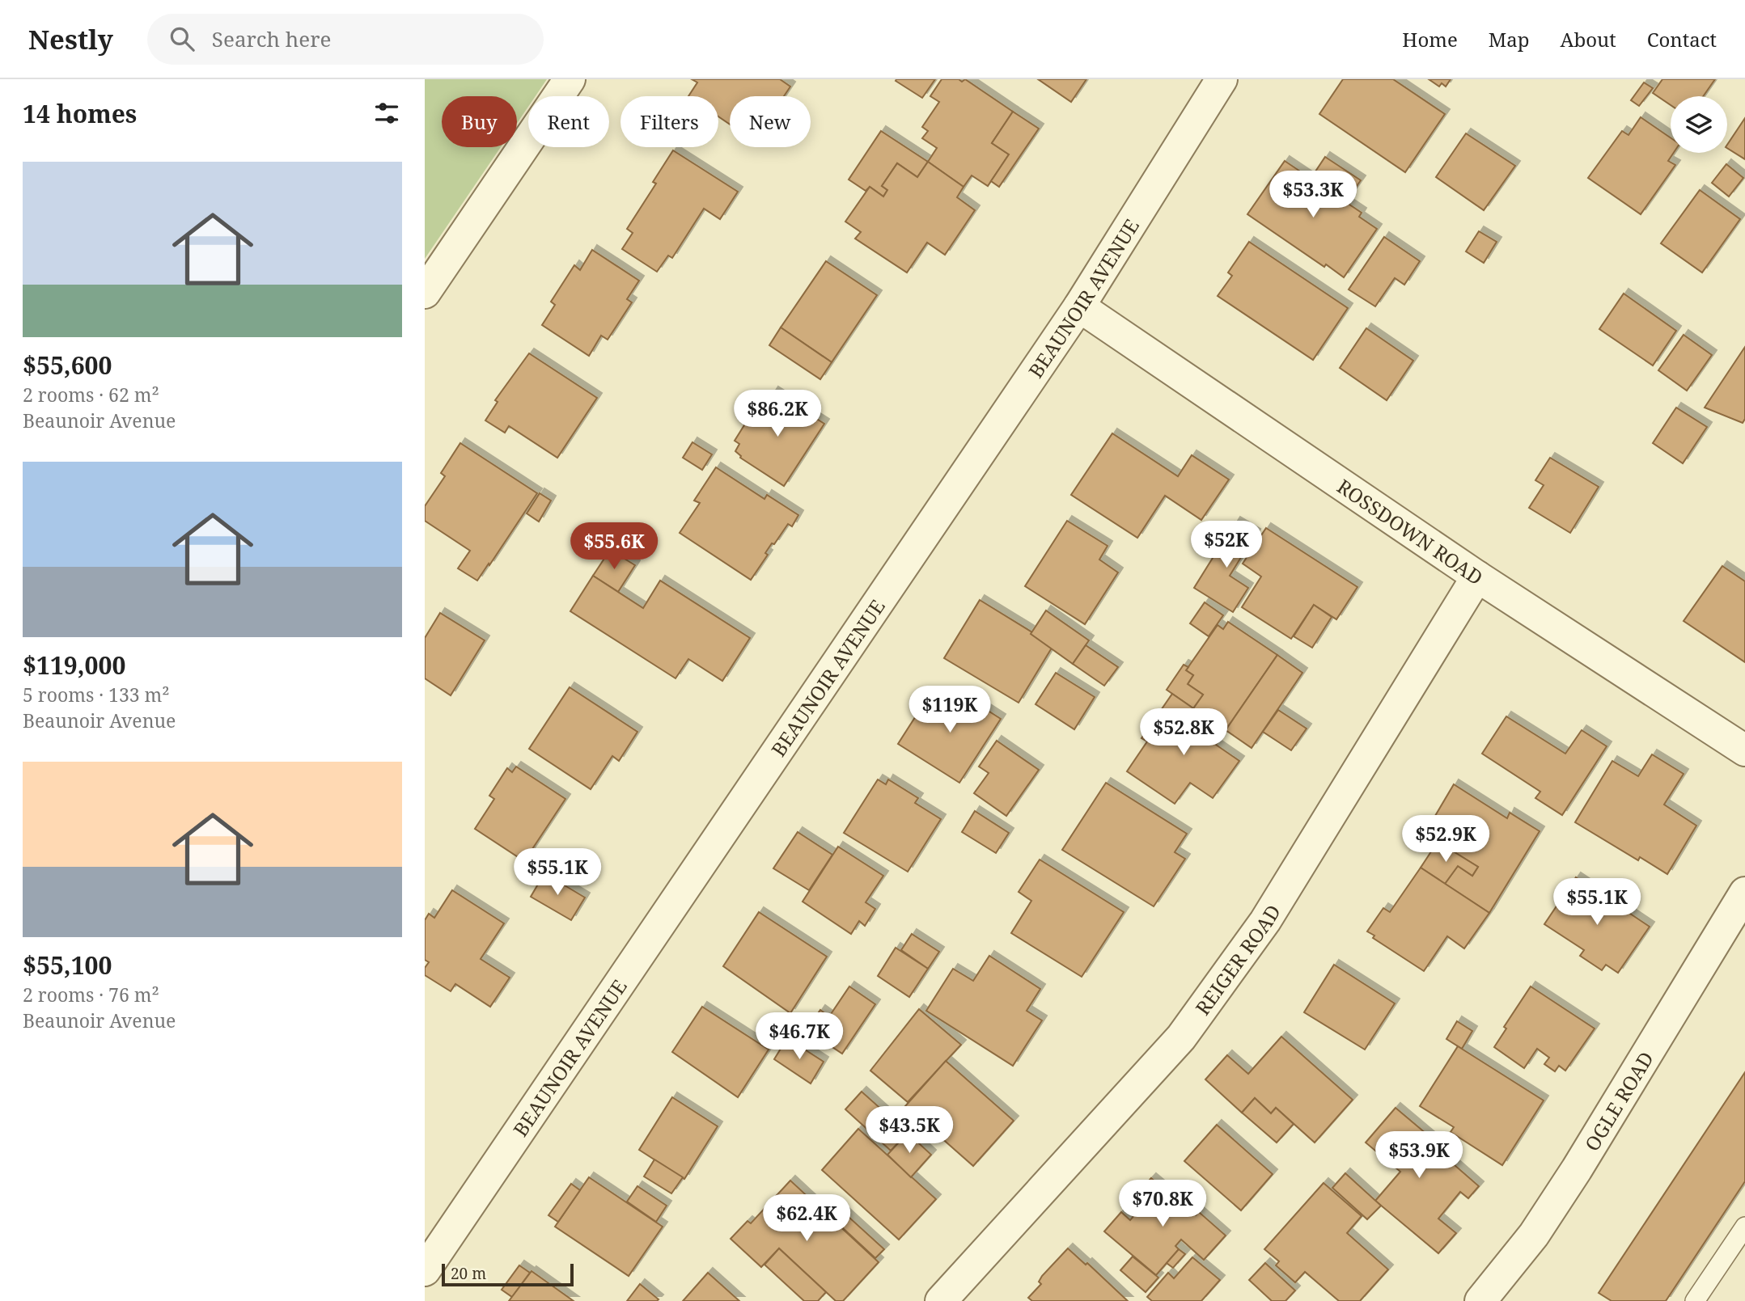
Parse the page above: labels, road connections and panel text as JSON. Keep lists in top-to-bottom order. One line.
{"streets":{"street":["BEAUNOIR AVENUE","ROSSDOWN ROAD","REIGER ROAD","OGLE ROAD"]},"crossings":[["BEAUNOIR AVENUE","ROSSDOWN ROAD"],["ROSSDOWN ROAD","REIGER ROAD"]],"scale_bar":"20 m","page":{"header":"Nestly","search":"Search here","nav":["Home","Map","About","Contact"],"heading":"14 homes","chip":["Buy","Rent","Filters","New"],"list":[{"name":"$55,600","note":"2 rooms · 62 m² · Beaunoir Avenue"},{"name":"$119,000","note":"5 rooms · 133 m² · Beaunoir Avenue"},{"name":"$55,100","note":"2 rooms · 76 m² · Beaunoir Avenue"}],"price":["$53.3K","$86.2K","$52K","$55.6K","$119K","$52.8K","$52.9K","$55.1K","$55.1K","$46.7K","$43.5K","$53.9K","$70.8K","$62.4K"],"scale":"20 m"}}
